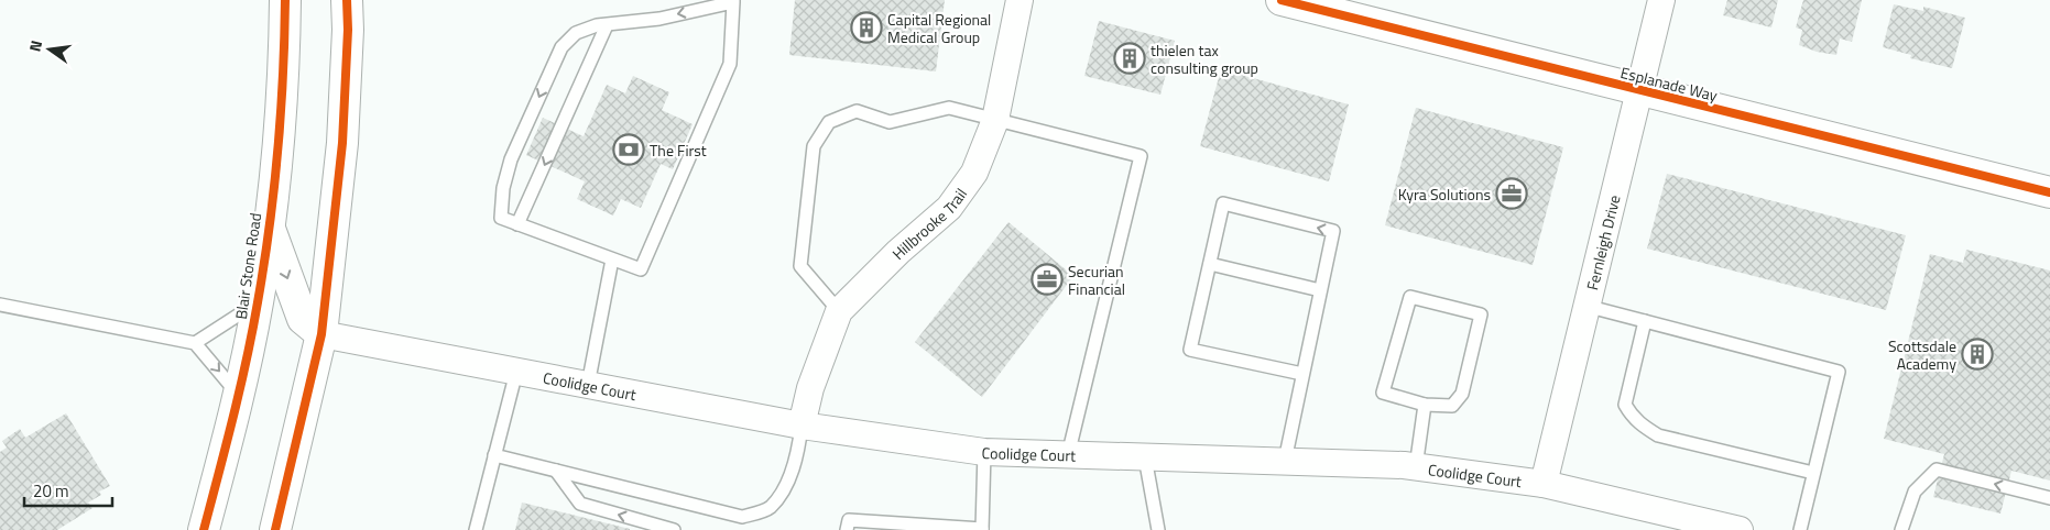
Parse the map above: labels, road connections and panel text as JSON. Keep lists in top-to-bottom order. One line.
{"streets":{"street":["Esplanade Way","Hillbrooke Trail","Fernleigh Drive","Blair Stone Road","Coolidge Court"]},"crossings":[["Esplanade Way","Fernleigh Drive"],["Hillbrooke Trail","Coolidge Court"],["Fernleigh Drive","Coolidge Court"]],"places":{"building":["Capital Regional Medical Group","thielen tax consulting group","Scottsdale Academy"],"bank":["The First"],"office":["Kyra Solutions","Securian Financial"]},"scale_bar":"20 m","north":"left"}
